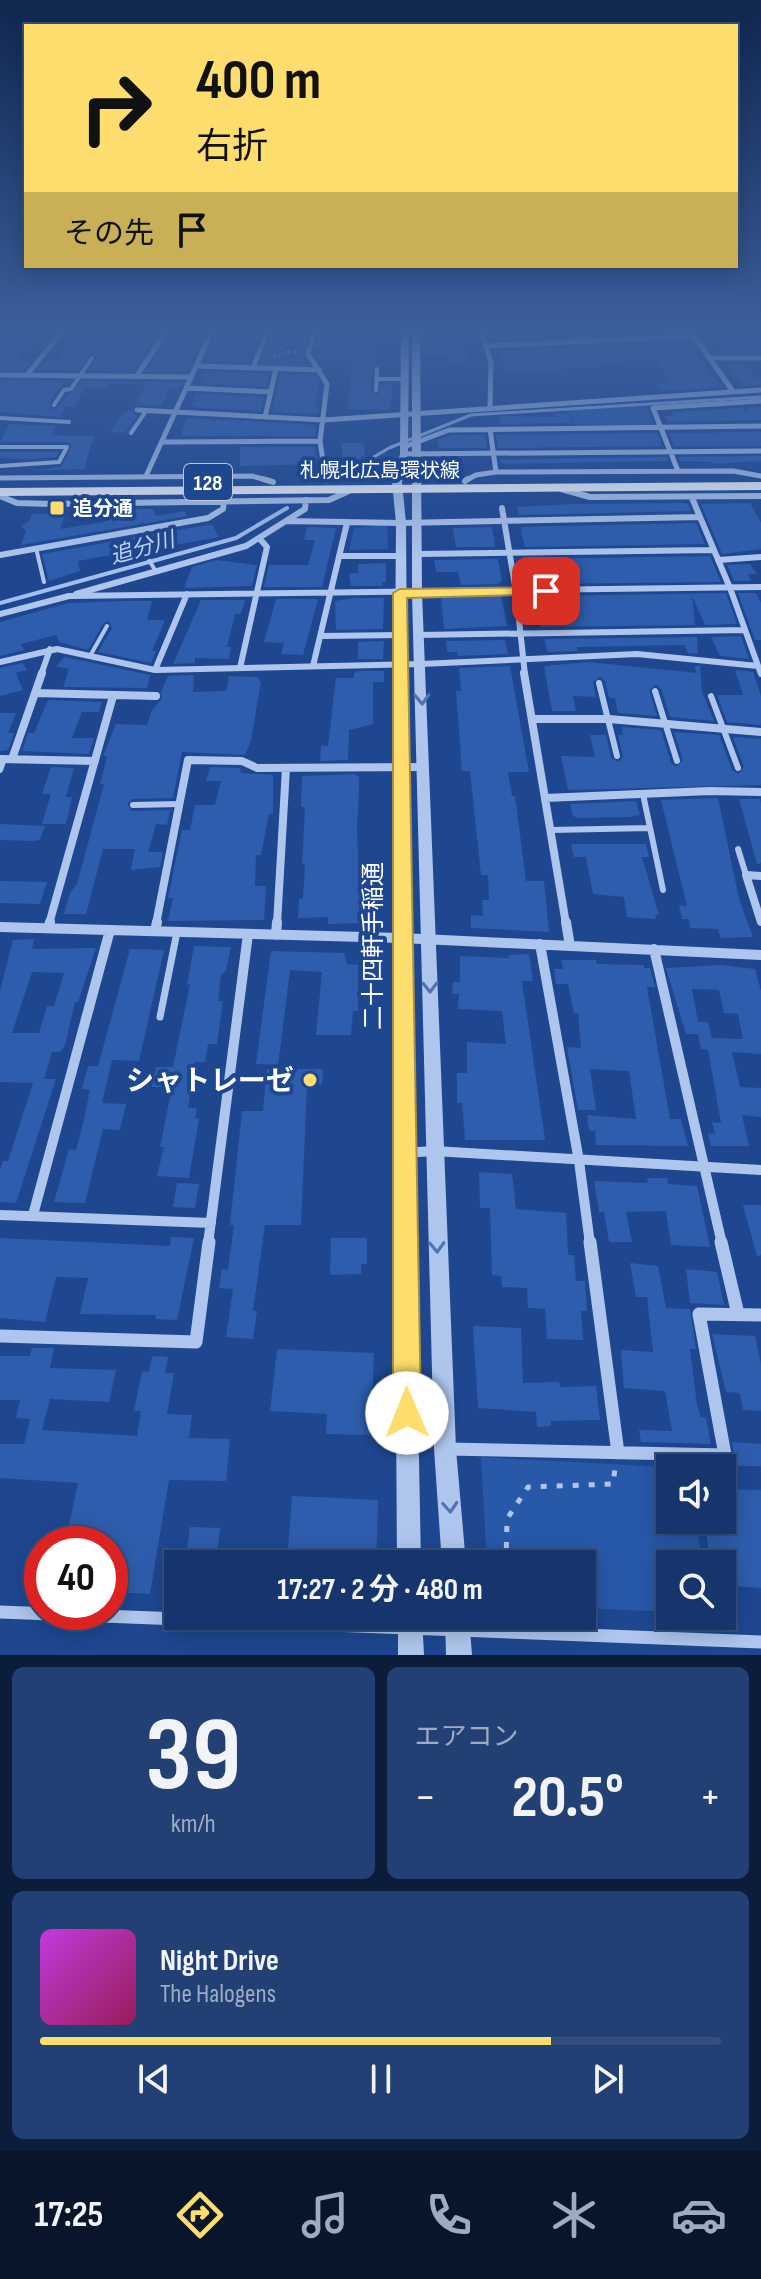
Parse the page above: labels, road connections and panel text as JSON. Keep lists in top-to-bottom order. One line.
{"streets":{"main road":["札幌北広島環状線","128"],"street":["二十四軒手稲通"]},"crossings":[["札幌北広島環状線","二十四軒手稲通"]],"water":["追分川"],"places":{"transit":["追分通"],"other":["シャトレーゼ"]},"page":{"turn":["400 m","右折"],"then":"その先","limit":"40","trip":"17:27 · 2 分 · 480 m","tile":[["39","km/h"],"エアコン"],"heat":["−","20.5°","+"],"song":["Night Drive","The Halogens"],"tabs":"17:25"}}
